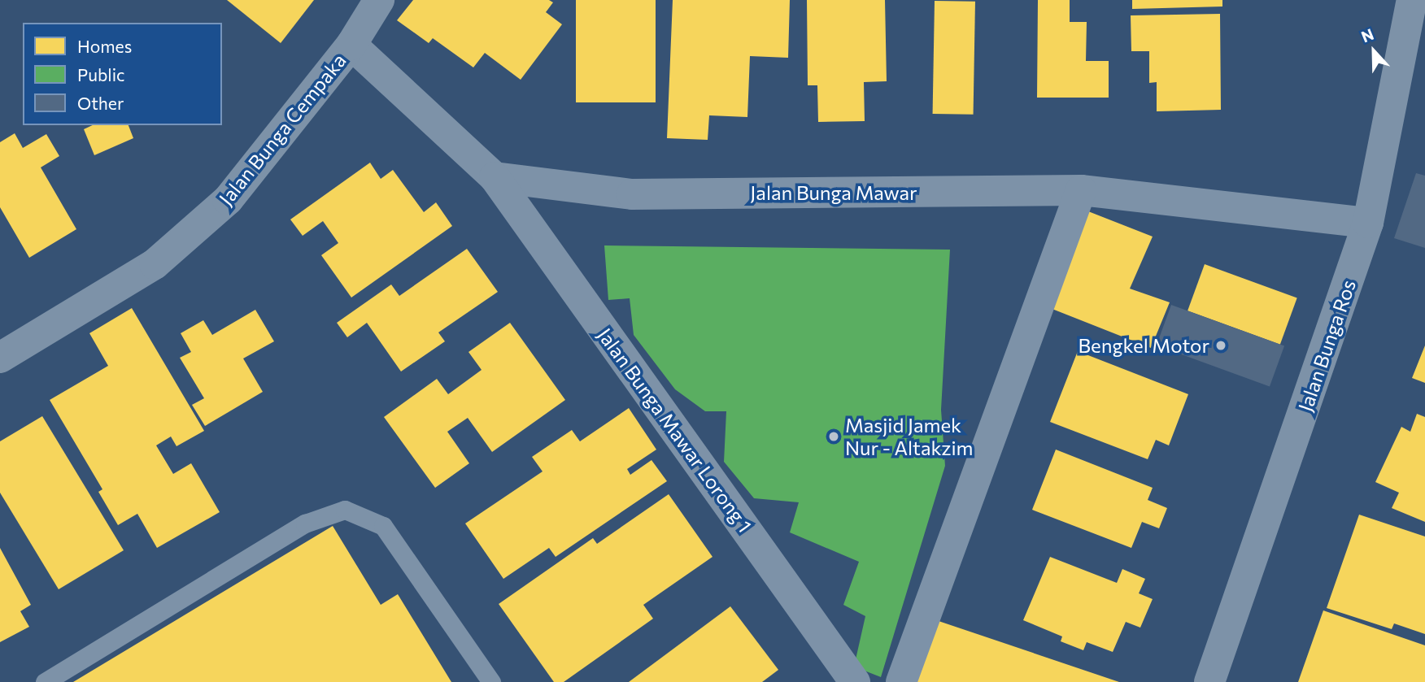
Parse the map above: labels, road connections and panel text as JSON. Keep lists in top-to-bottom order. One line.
{"streets":{"street":["Jalan Bunga Cempaka","Jalan Bunga Mawar","Jalan Bunga Ros","Jalan Bunga Mawar Lorong 1"]},"crossings":[["Jalan Bunga Mawar","Jalan Bunga Ros"],["Jalan Bunga Mawar","Jalan Bunga Mawar Lorong 1"]],"places":["Bengkel Motor","Masjid Jamek Nur - Altakzim"],"legend":["Homes","Public","Other"],"north":"top"}
